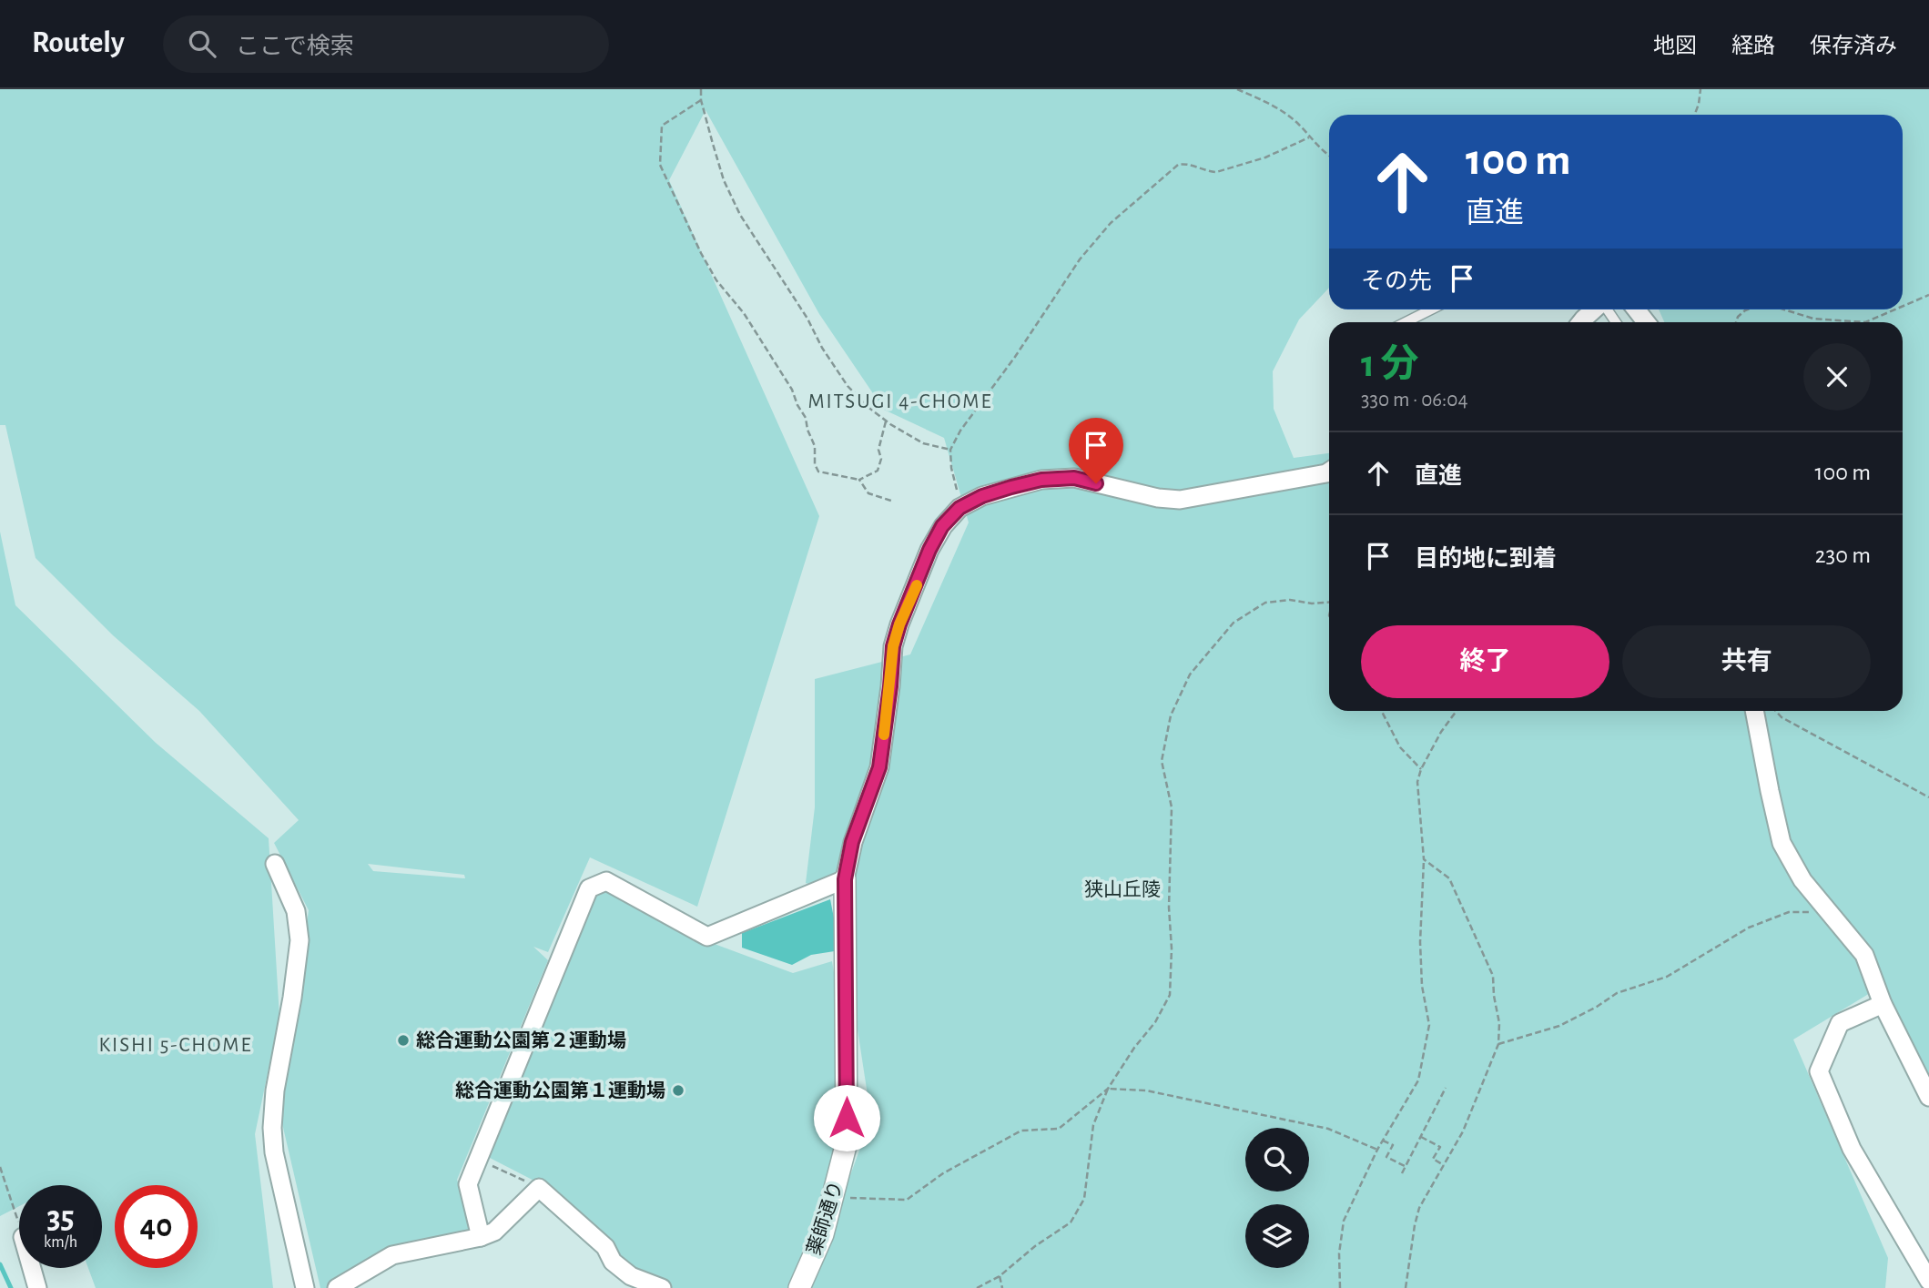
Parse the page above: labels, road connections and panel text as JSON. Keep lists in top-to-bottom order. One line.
{"streets":{"street":["薬師通り"]},"districts":["MITSUGI 4-CHOME","KISHI 5-CHOME"],"parks":["狭山丘陵"],"places":["総合運動公園第２運動場","総合運動公園第１運動場"],"page":{"header":"Routely","search":"ここで検索","nav":["地図","経路","保存済み"],"turn":["100 m","直進"],"then":"その先","heading":["1 分","330 m · 06:04"],"list":[{"name":"直進","value":"100 m"},{"name":"目的地に到着","value":"230 m"}],"buttons":["終了","共有"],"speed":"35 km/h","limit":"40"}}
